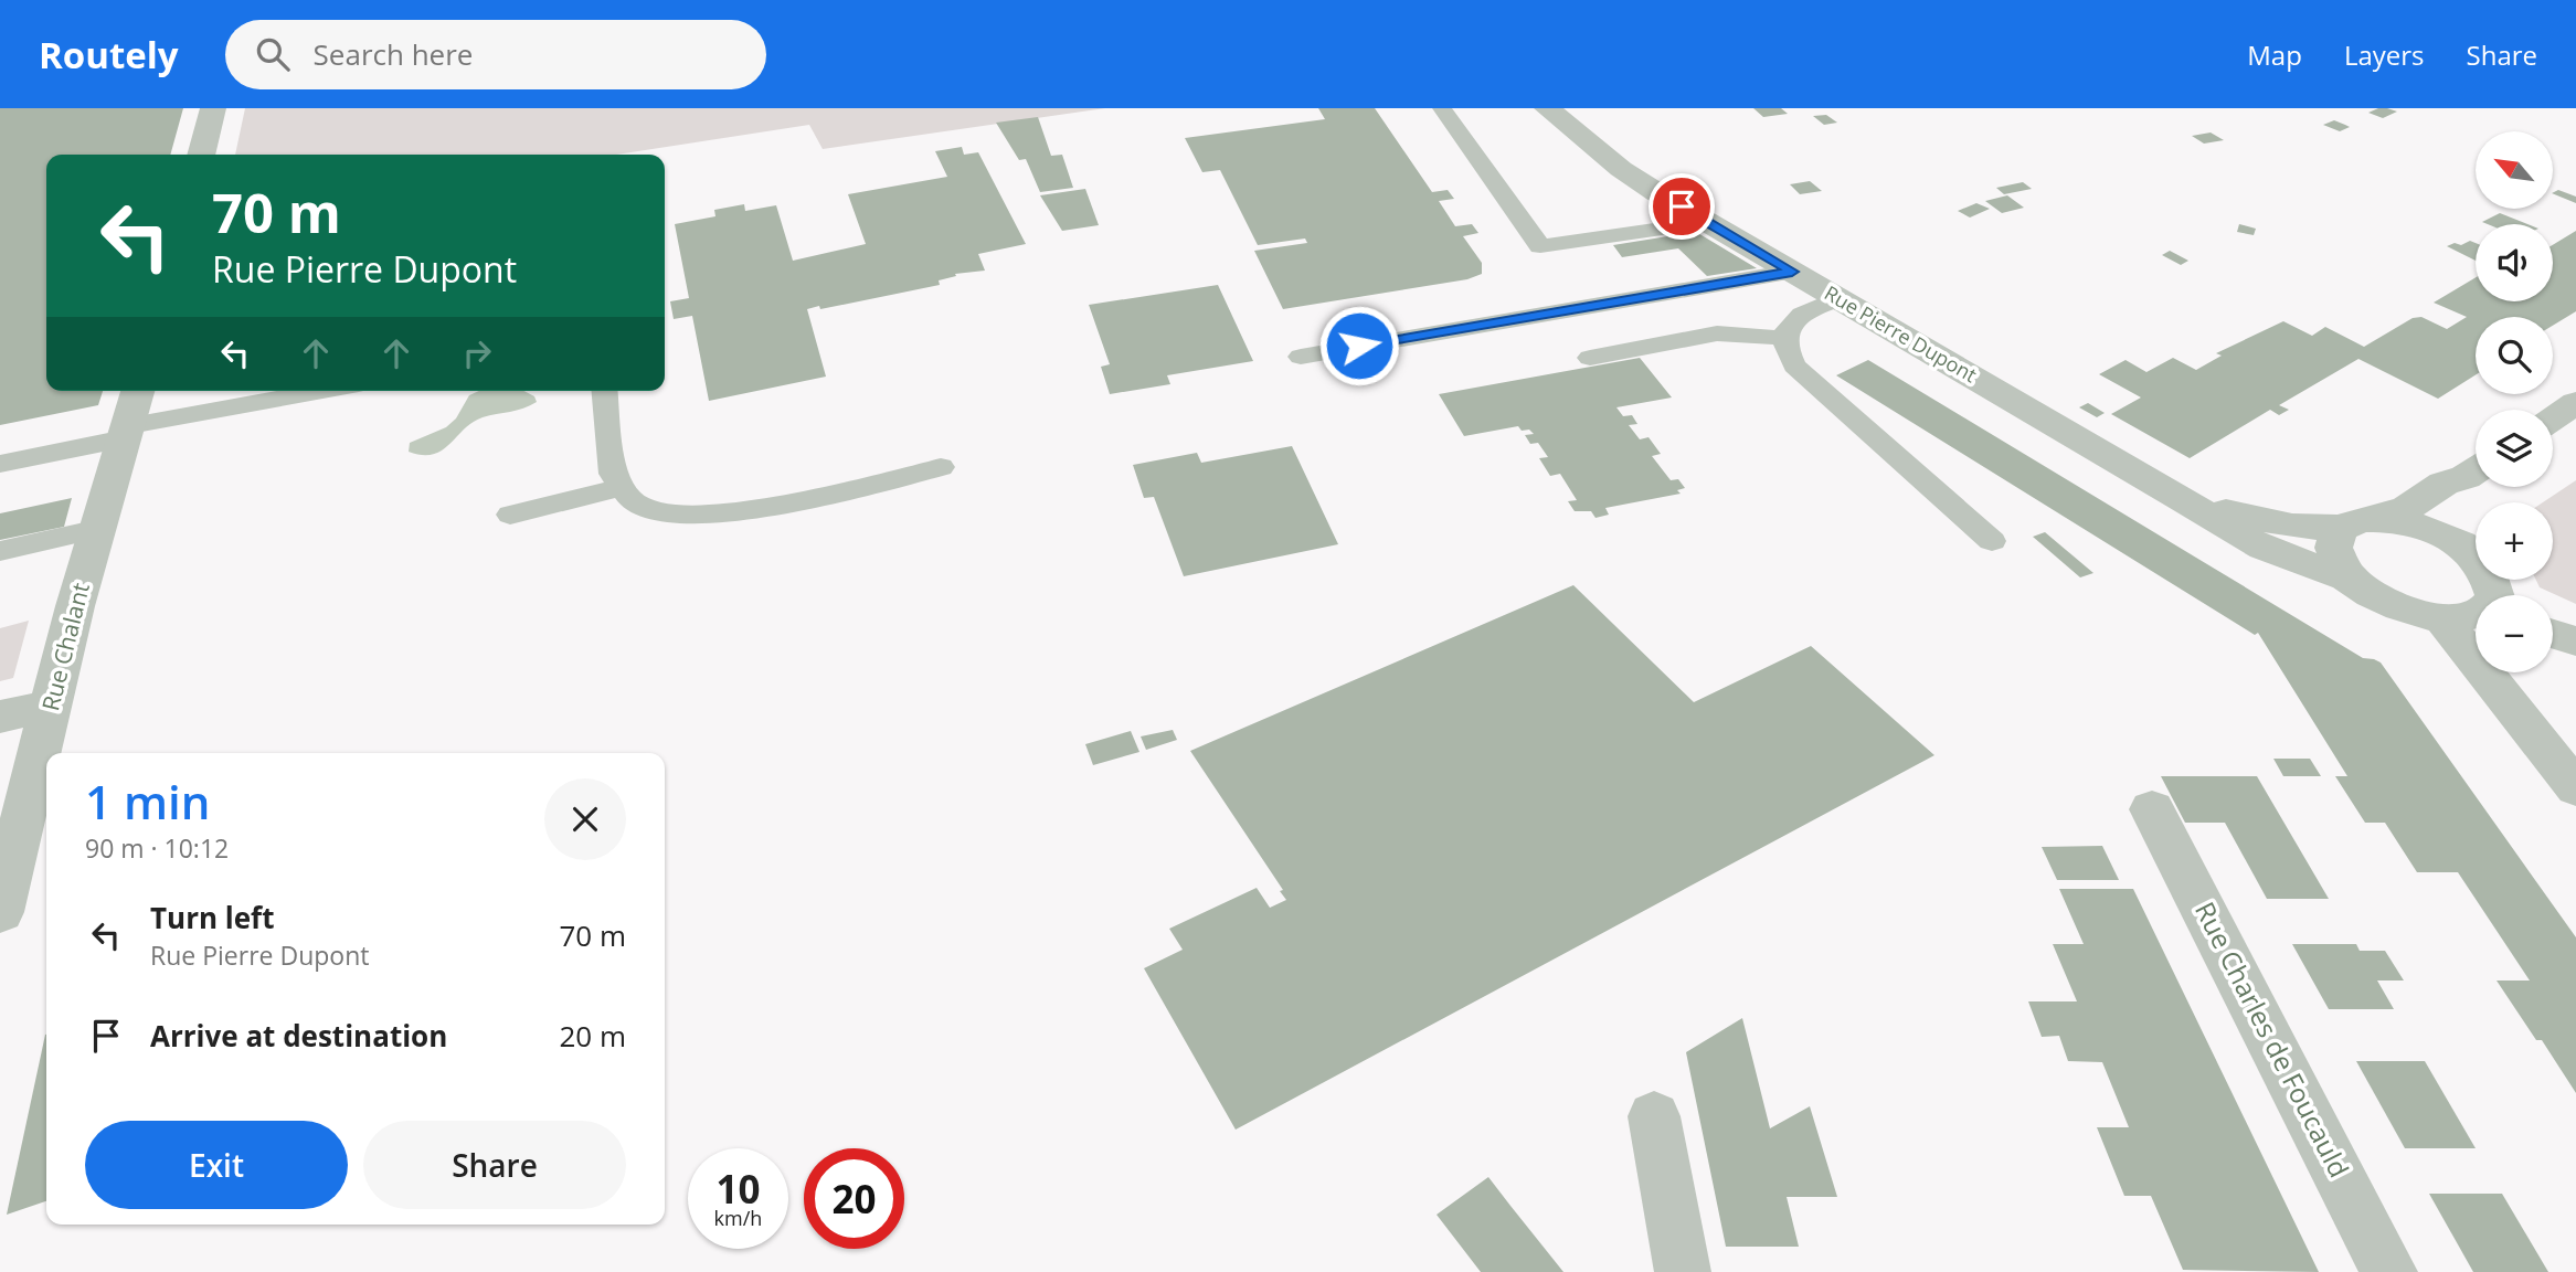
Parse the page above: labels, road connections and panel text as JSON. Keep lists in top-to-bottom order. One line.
{"streets":{"street":["Rue Pierre Dupont","Rue Chalant","Rue Charles de Foucauld"]},"north":"top left","page":{"header":"Routely","search":"Search here","nav":["Map","Layers","Share"],"map_buttons":["+","−"],"turn":["70 m","Rue Pierre Dupont"],"heading":["1 min","90 m · 10:12"],"list":[{"name":"Turn left","note":"Rue Pierre Dupont","value":"70 m"},{"name":"Arrive at destination","value":"20 m"}],"buttons":["Exit","Share"],"speed":"10 km/h","limit":"20"}}
